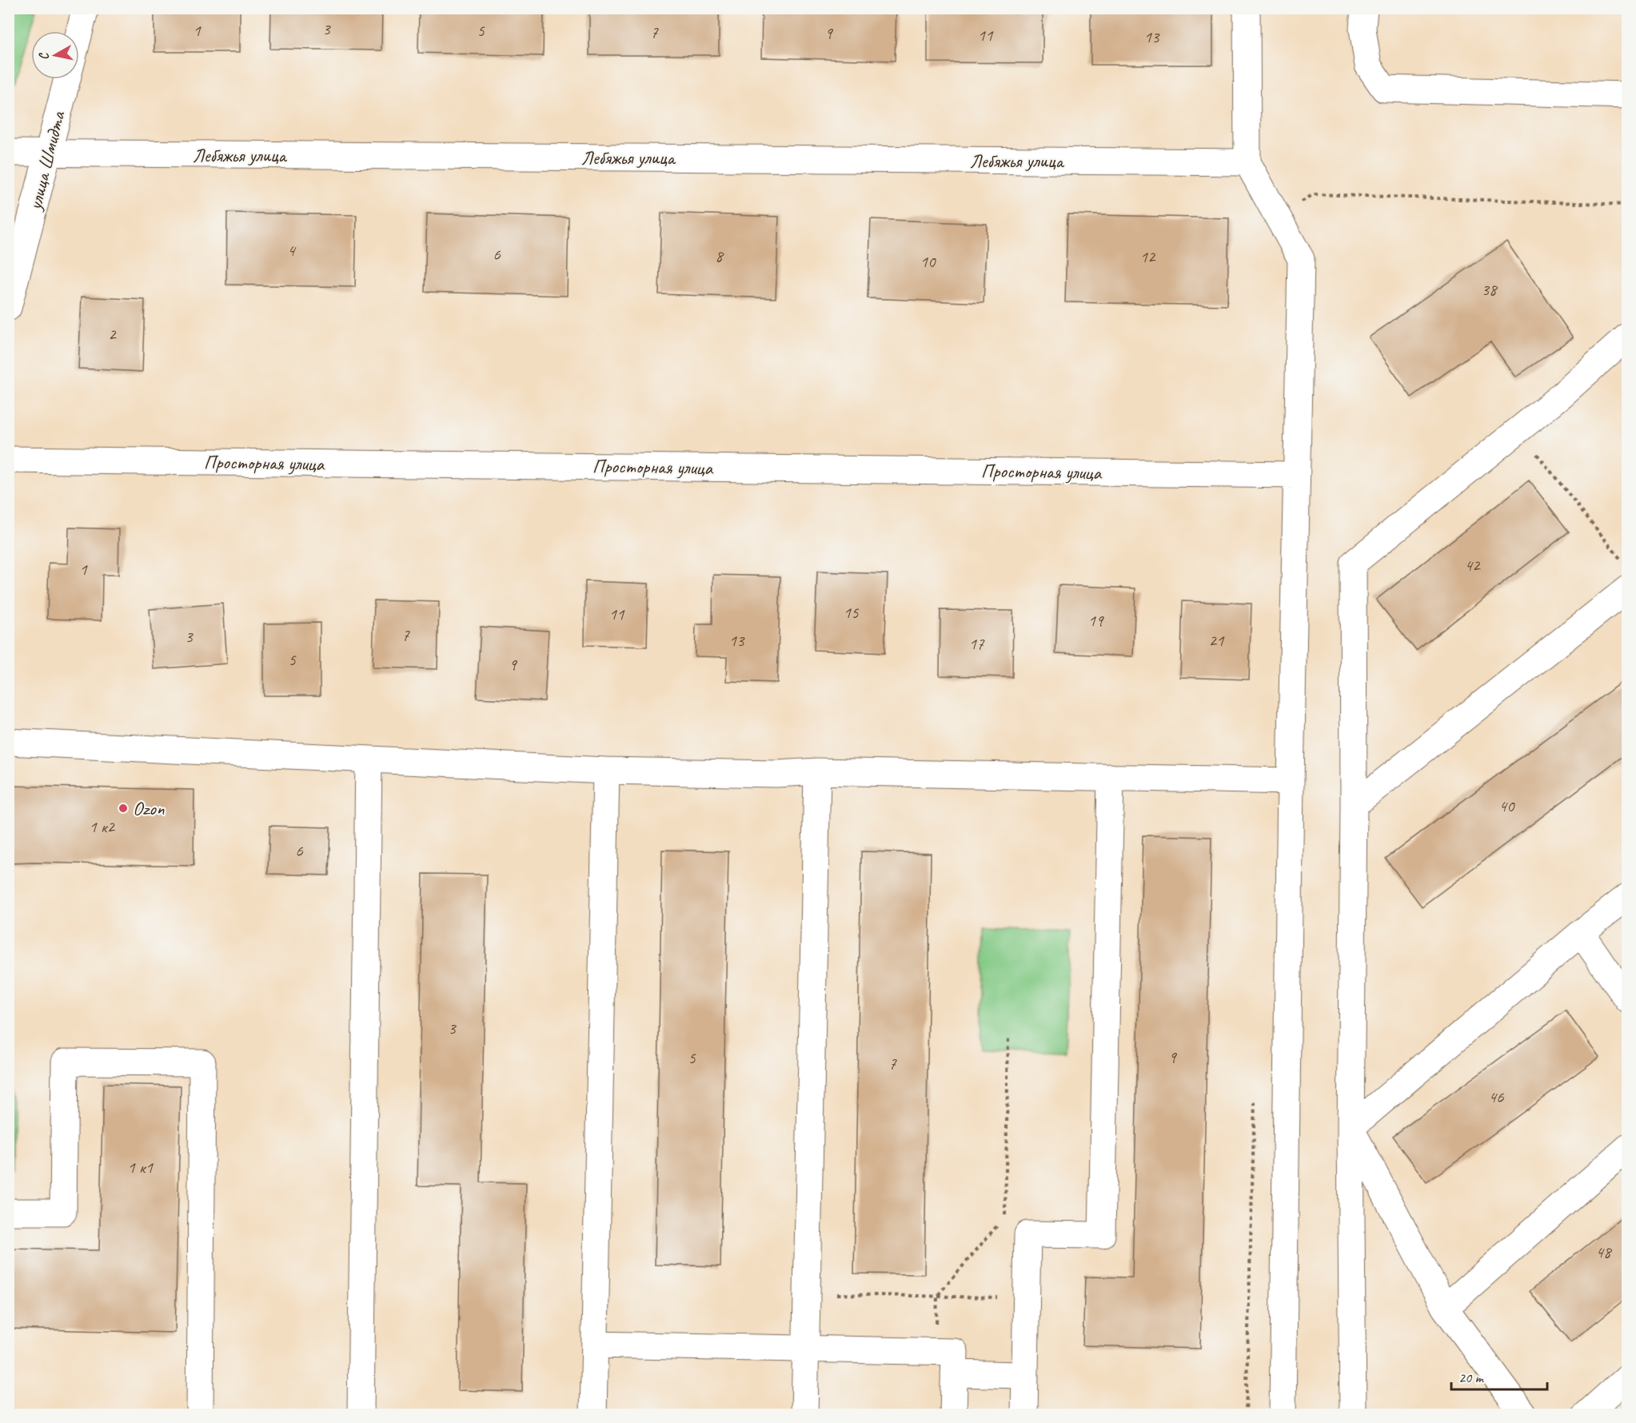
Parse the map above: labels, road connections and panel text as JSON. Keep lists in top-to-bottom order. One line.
{"streets":{"street":["Лебяжья улица","улица Шмидта","Просторная улица"]},"crossings":[["Лебяжья улица","улица Шмидта"]],"places":["Ozon"],"house_numbers":["3","1","5","7","9","11","13","4","6","8","12","10","38","2","42","1","15","11","19","7","3","13","21","17","5","9","40","1 к2","6","3","9","5","7","46","1 к1","48"],"scale_bar":"20 m","north":"left"}
